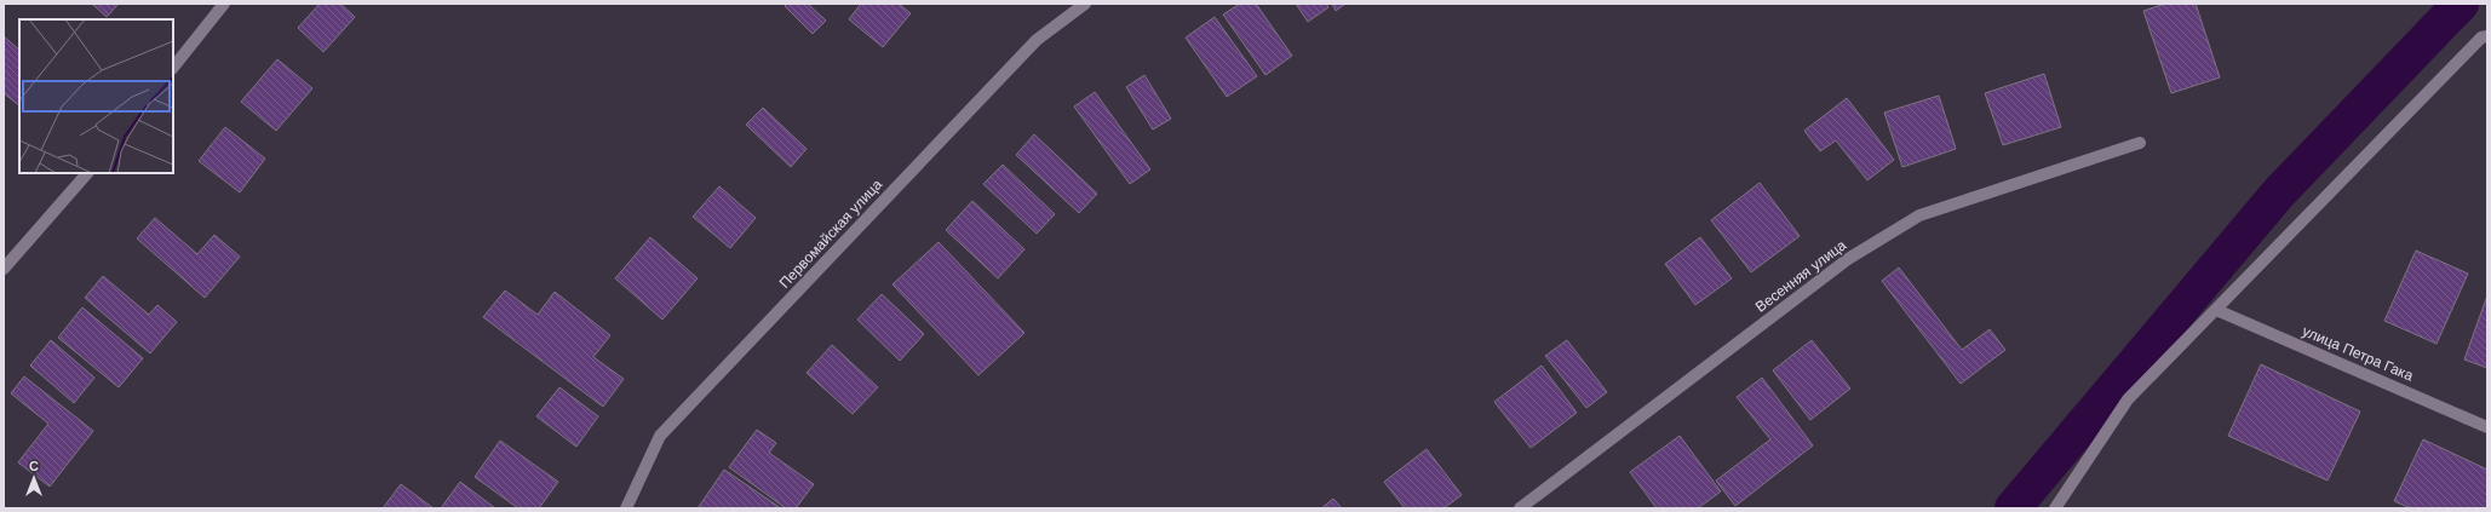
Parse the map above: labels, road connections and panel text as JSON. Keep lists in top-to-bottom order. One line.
{"streets":{"street":["Первомайская улица","Весенняя улица","улица Петра Гака"]},"north":"top"}
